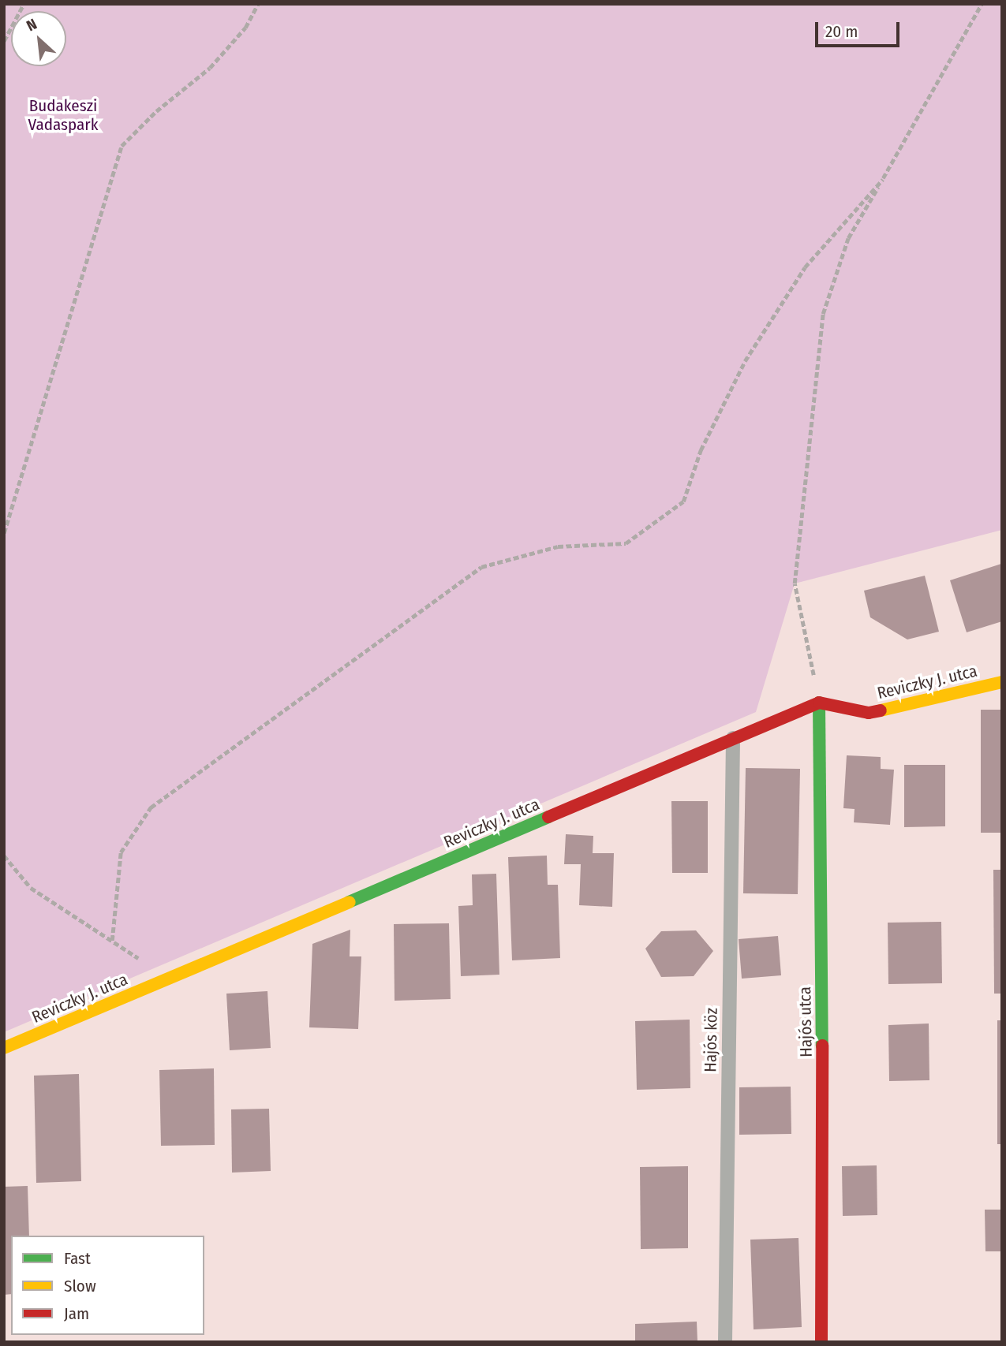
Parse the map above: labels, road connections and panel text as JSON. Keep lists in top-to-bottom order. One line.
{"streets":{"street":["Reviczky J. utca","Hajós utca"],"lane":["Hajós köz"]},"crossings":[["Reviczky J. utca","Hajós utca"],["Reviczky J. utca","Hajós köz"]],"parks":["Budakeszi Vadaspark"],"legend":["Fast","Slow","Jam"],"scale_bar":"20 m","north":"top left"}
